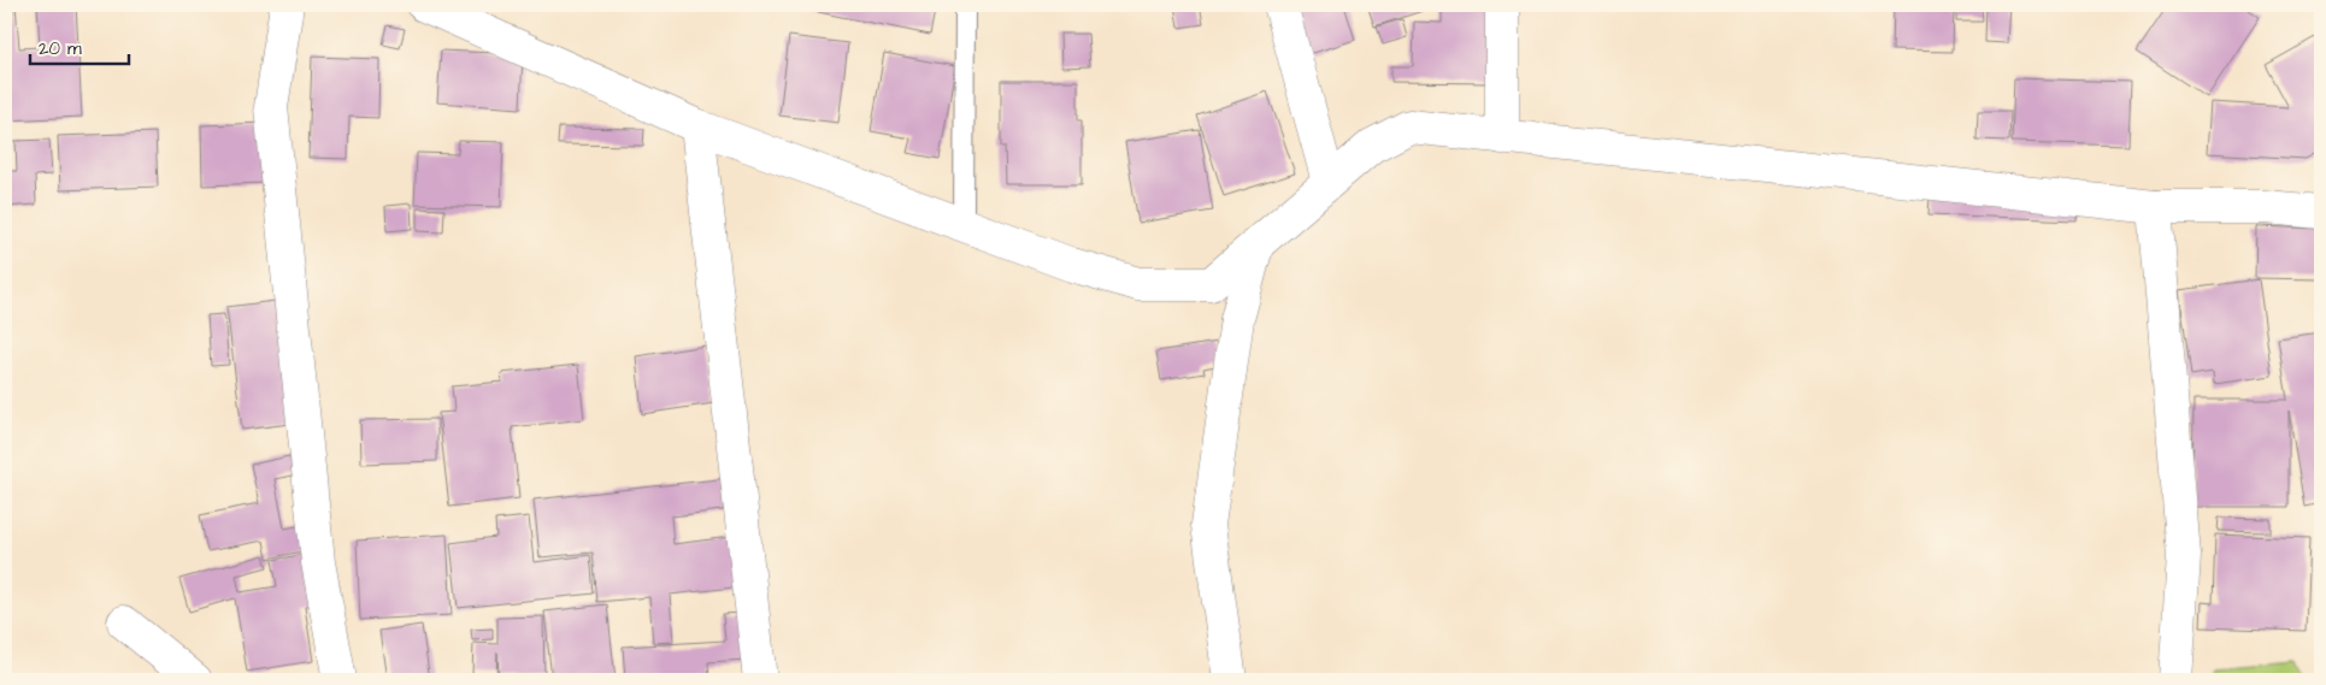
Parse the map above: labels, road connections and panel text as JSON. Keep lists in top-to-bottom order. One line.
{"scale_bar":"20 m"}
